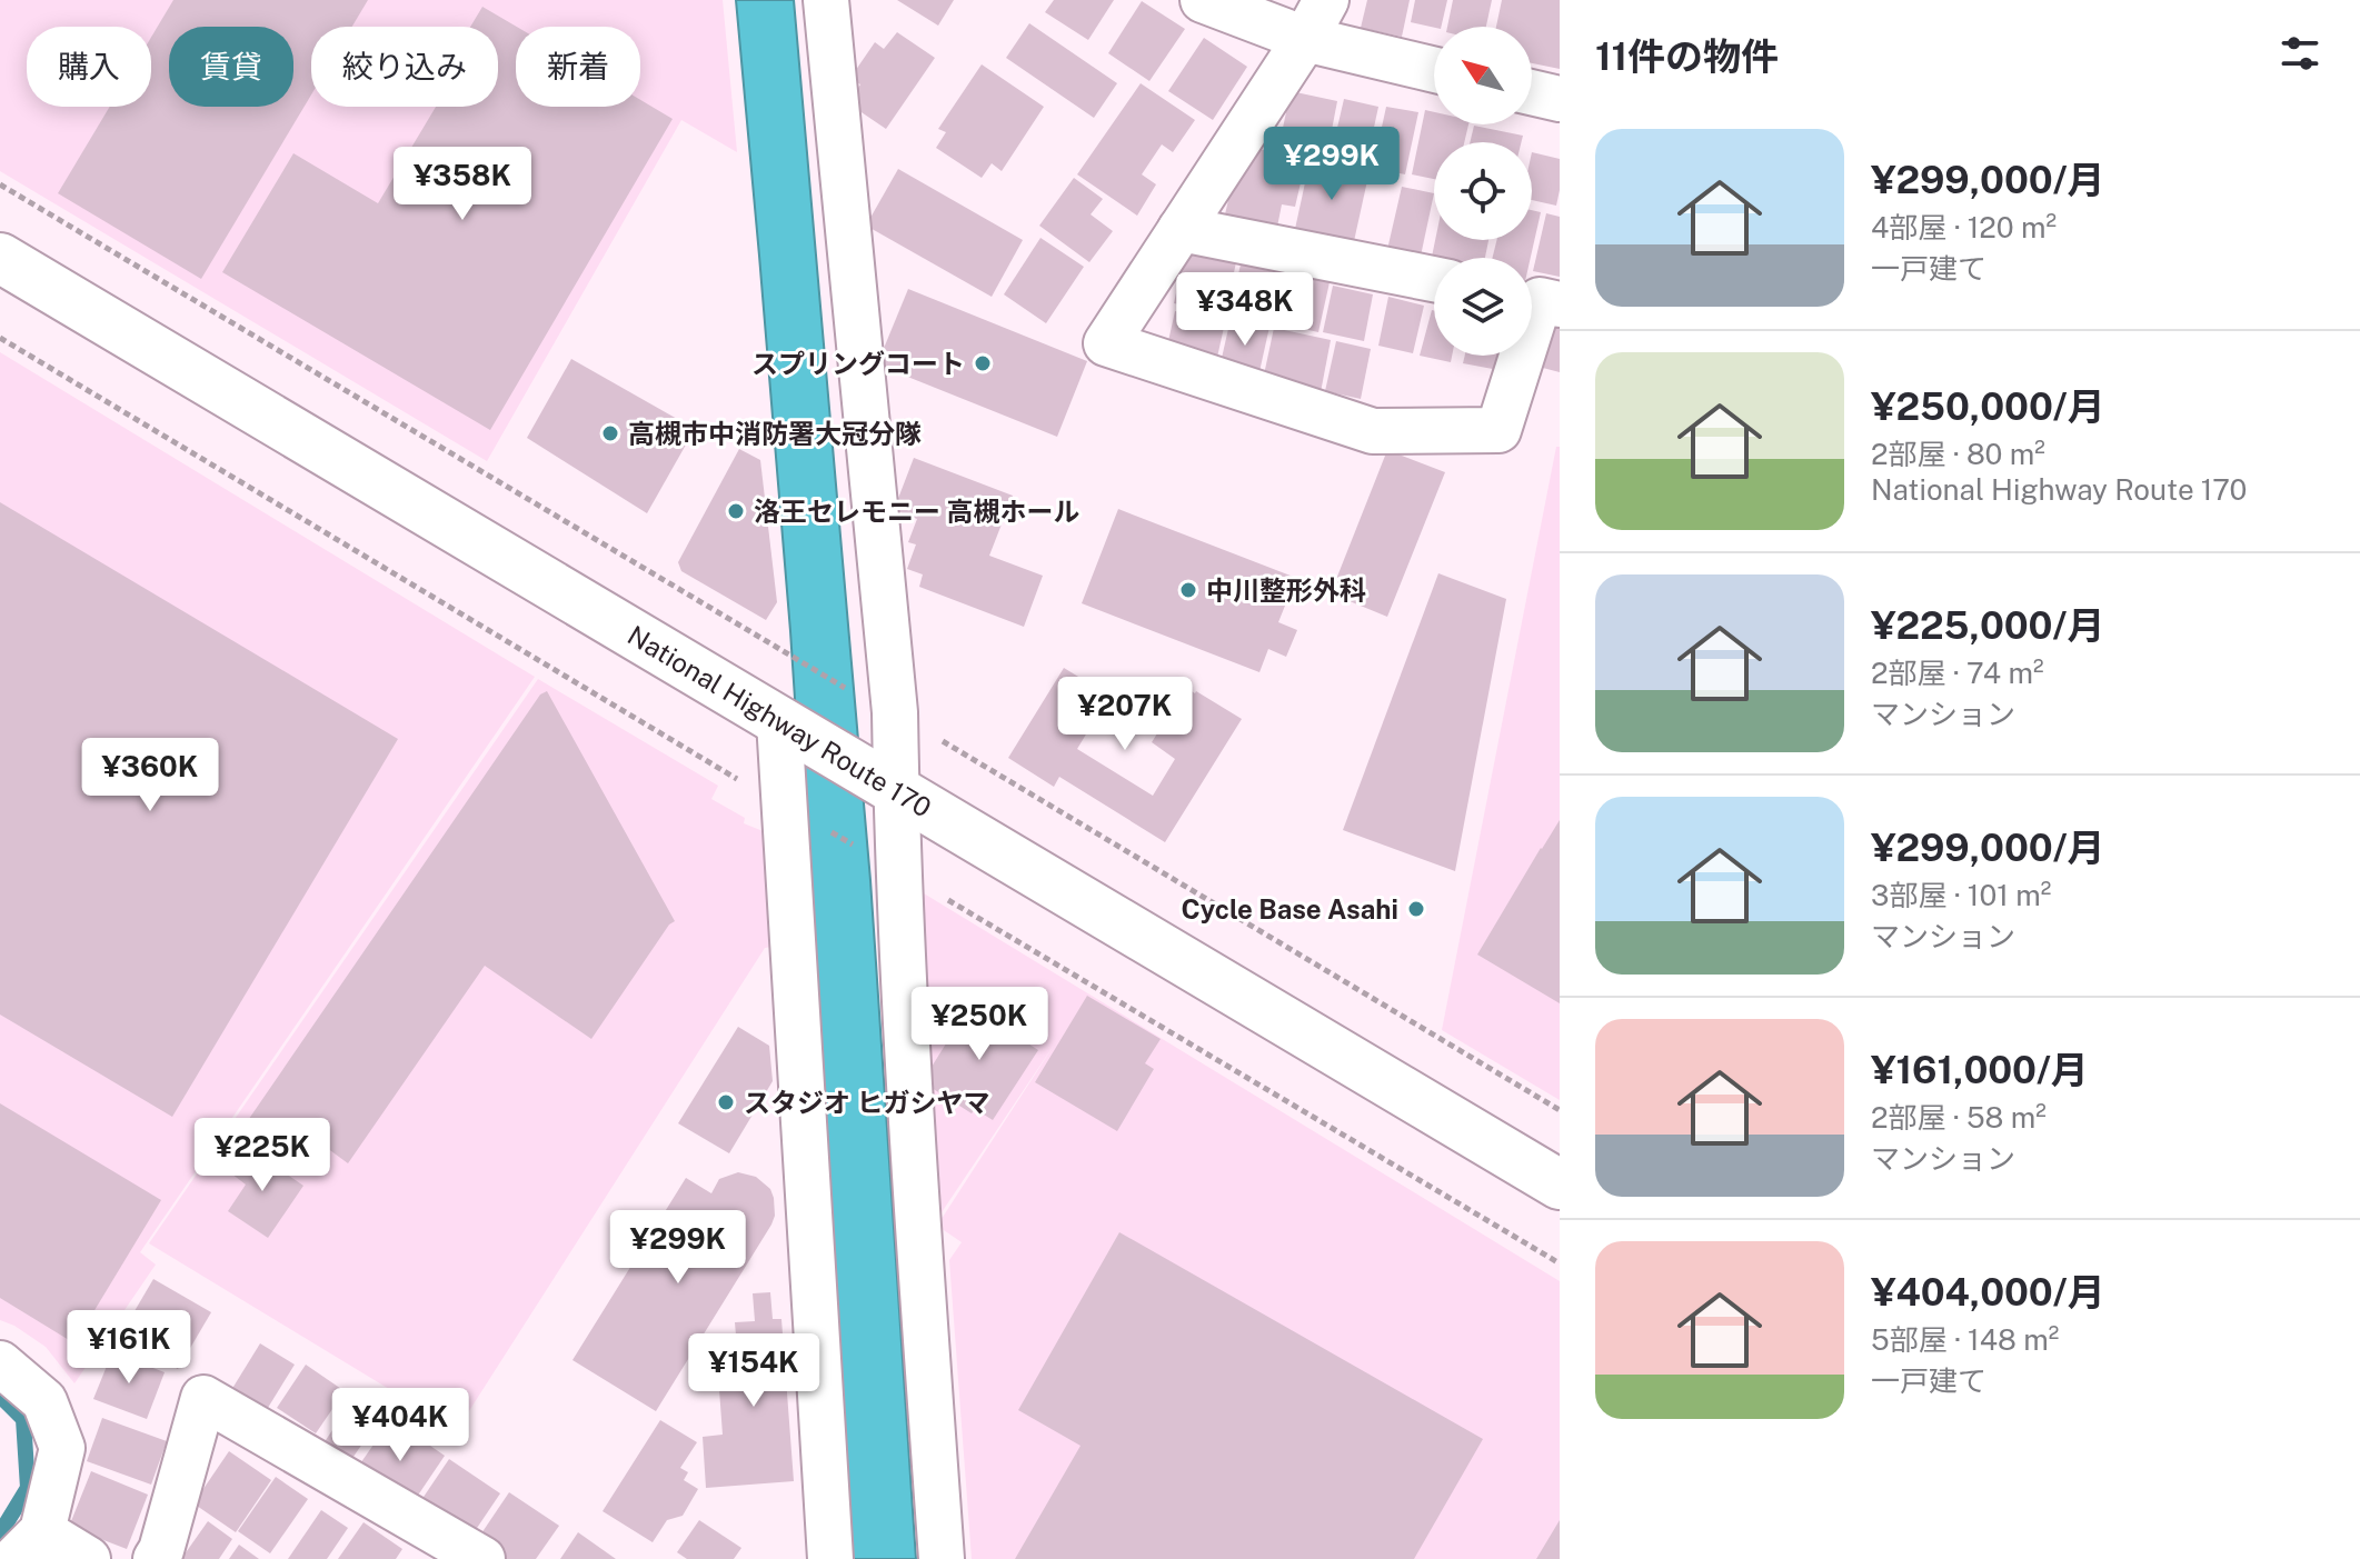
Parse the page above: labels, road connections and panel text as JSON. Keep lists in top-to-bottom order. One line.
{"streets":{"highway":["National Highway Route 170"]},"places":["スプリングコート","高槻市中消防署大冠分隊","洛王セレモニー 高槻ホール","中川整形外科","Cycle Base Asahi","スタジオ ヒガシヤマ"],"north":"top left","page":{"heading":"11件の物件","chip":["購入","賃貸","絞り込み","新着"],"list":[{"name":"¥299,000/月","note":"4部屋 · 120 m² · 一戸建て"},{"name":"¥250,000/月","note":"2部屋 · 80 m² · National Highway Route 170"},{"name":"¥225,000/月","note":"2部屋 · 74 m² · マンション"},{"name":"¥299,000/月","note":"3部屋 · 101 m² · マンション"},{"name":"¥161,000/月","note":"2部屋 · 58 m² · マンション"},{"name":"¥404,000/月","note":"5部屋 · 148 m² · 一戸建て"}],"price":["¥299K","¥358K","¥348K","¥207K","¥360K","¥250K","¥225K","¥299K","¥161K","¥154K","¥404K"]}}
